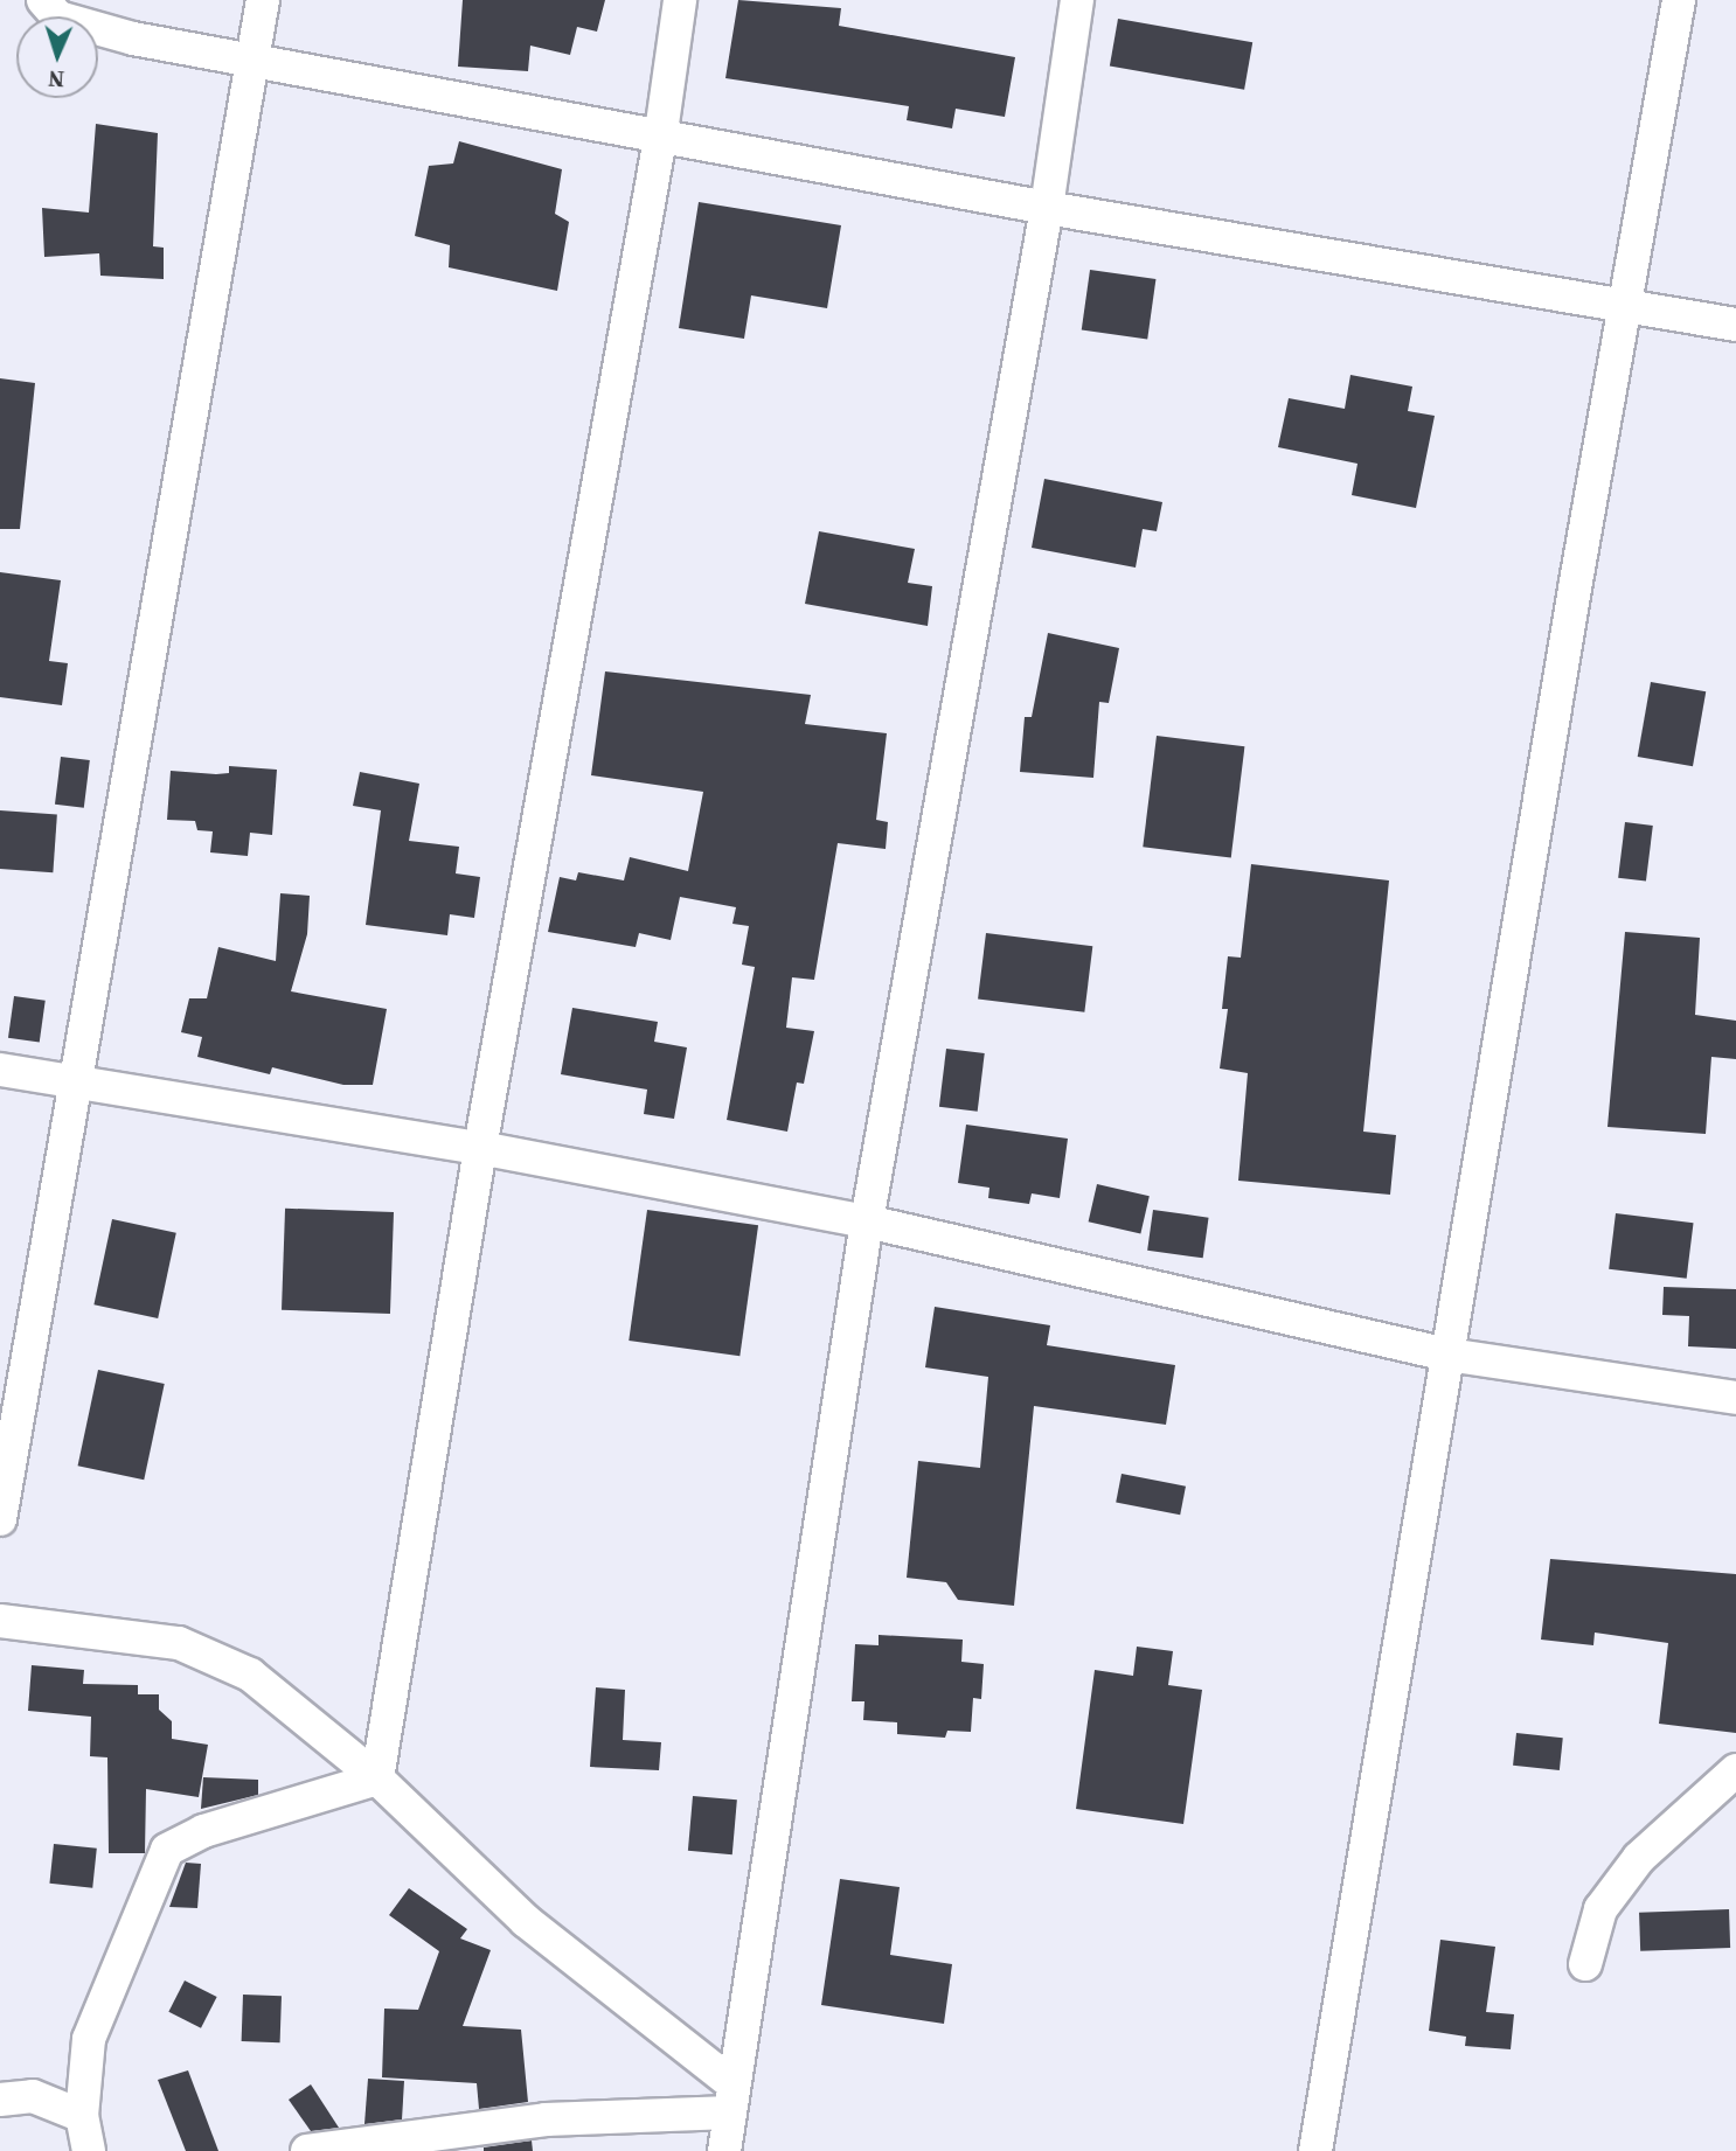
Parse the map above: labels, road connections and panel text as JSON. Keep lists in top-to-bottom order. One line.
{"north":"bottom"}
